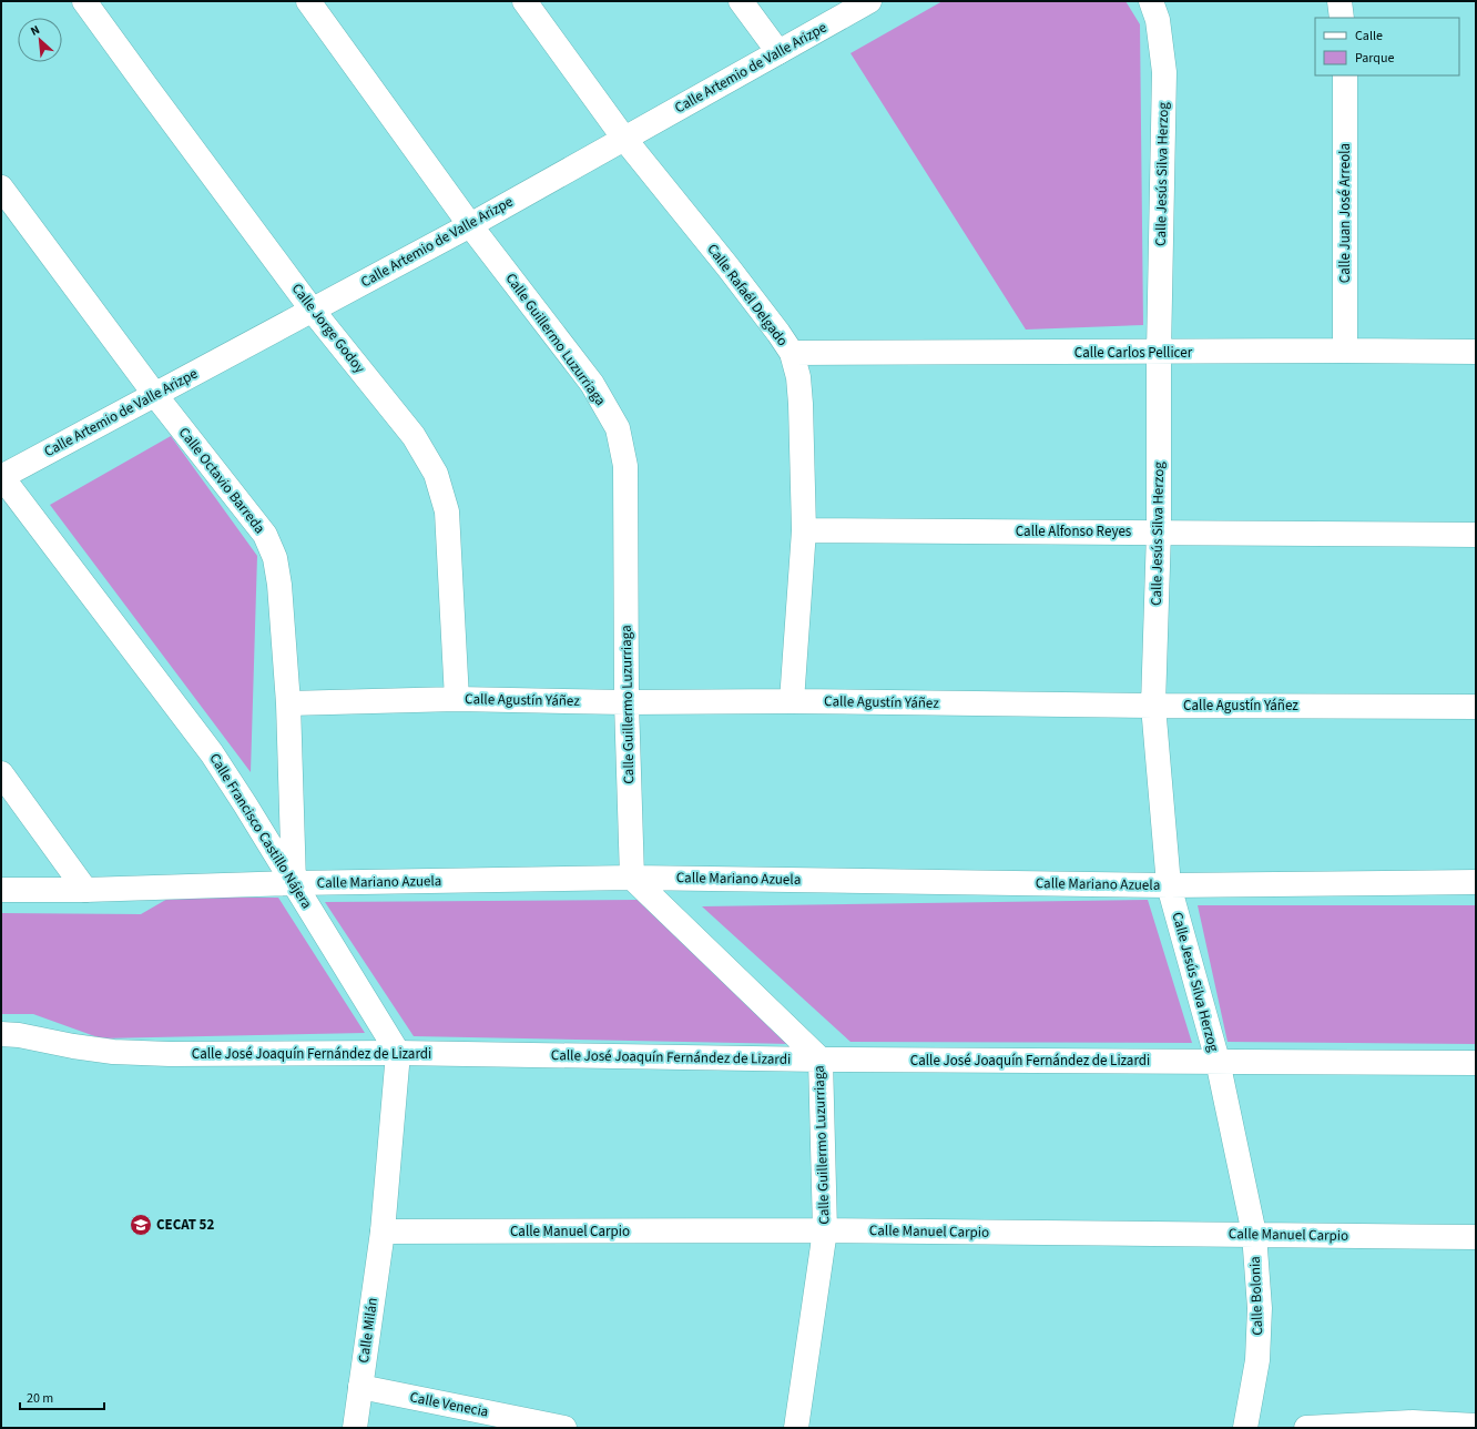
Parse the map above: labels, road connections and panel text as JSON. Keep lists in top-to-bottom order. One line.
{"streets":{"street":["Calle Artemio de Valle Arizpe","Calle Jesús Silva Herzog","Calle Juan José Arreola","Calle Rafaél Delgado","Calle Jorge Godoy","Calle Guillermo Luzurriaga","Calle Carlos Pellicer","Calle Octavio Barreda","Calle Alfonso Reyes","Calle Agustín Yáñez","Calle Francisco Castillo Nájera","Calle Mariano Azuela","Calle José Joaquín Fernández de Lizardi","Calle Manuel Carpio","Calle Bolonia","Calle Milán","Calle Venecia"]},"crossings":[["Calle Artemio de Valle Arizpe","Calle Rafaél Delgado"],["Calle Artemio de Valle Arizpe","Calle Jorge Godoy"],["Calle Artemio de Valle Arizpe","Calle Guillermo Luzurriaga"],["Calle Artemio de Valle Arizpe","Calle Octavio Barreda"],["Calle Artemio de Valle Arizpe","Calle Francisco Castillo Nájera"],["Calle Jesús Silva Herzog","Calle Carlos Pellicer"],["Calle Jesús Silva Herzog","Calle Alfonso Reyes"],["Calle Jesús Silva Herzog","Calle Agustín Yáñez"],["Calle Jesús Silva Herzog","Calle Mariano Azuela"],["Calle Jesús Silva Herzog","Calle José Joaquín Fernández de Lizardi"],["Calle Jesús Silva Herzog","Calle Bolonia"],["Calle Juan José Arreola","Calle Carlos Pellicer"],["Calle Rafaél Delgado","Calle Carlos Pellicer"],["Calle Rafaél Delgado","Calle Alfonso Reyes"],["Calle Rafaél Delgado","Calle Agustín Yáñez"],["Calle Jorge Godoy","Calle Agustín Yáñez"],["Calle Guillermo Luzurriaga","Calle Agustín Yáñez"],["Calle Guillermo Luzurriaga","Calle Mariano Azuela"],["Calle Guillermo Luzurriaga","Calle José Joaquín Fernández de Lizardi"],["Calle Guillermo Luzurriaga","Calle Manuel Carpio"],["Calle Octavio Barreda","Calle Agustín Yáñez"],["Calle Octavio Barreda","Calle Francisco Castillo Nájera"],["Calle Octavio Barreda","Calle Mariano Azuela"],["Calle Francisco Castillo Nájera","Calle Mariano Azuela"],["Calle Francisco Castillo Nájera","Calle José Joaquín Fernández de Lizardi"],["Calle José Joaquín Fernández de Lizardi","Calle Bolonia"],["Calle Manuel Carpio","Calle Bolonia"],["Calle Manuel Carpio","Calle Milán"],["Calle Milán","Calle Venecia"]],"places":{"school or university":["CECAT 52"]},"legend":["Calle","Parque"],"scale_bar":"20 m","north":"top left"}
